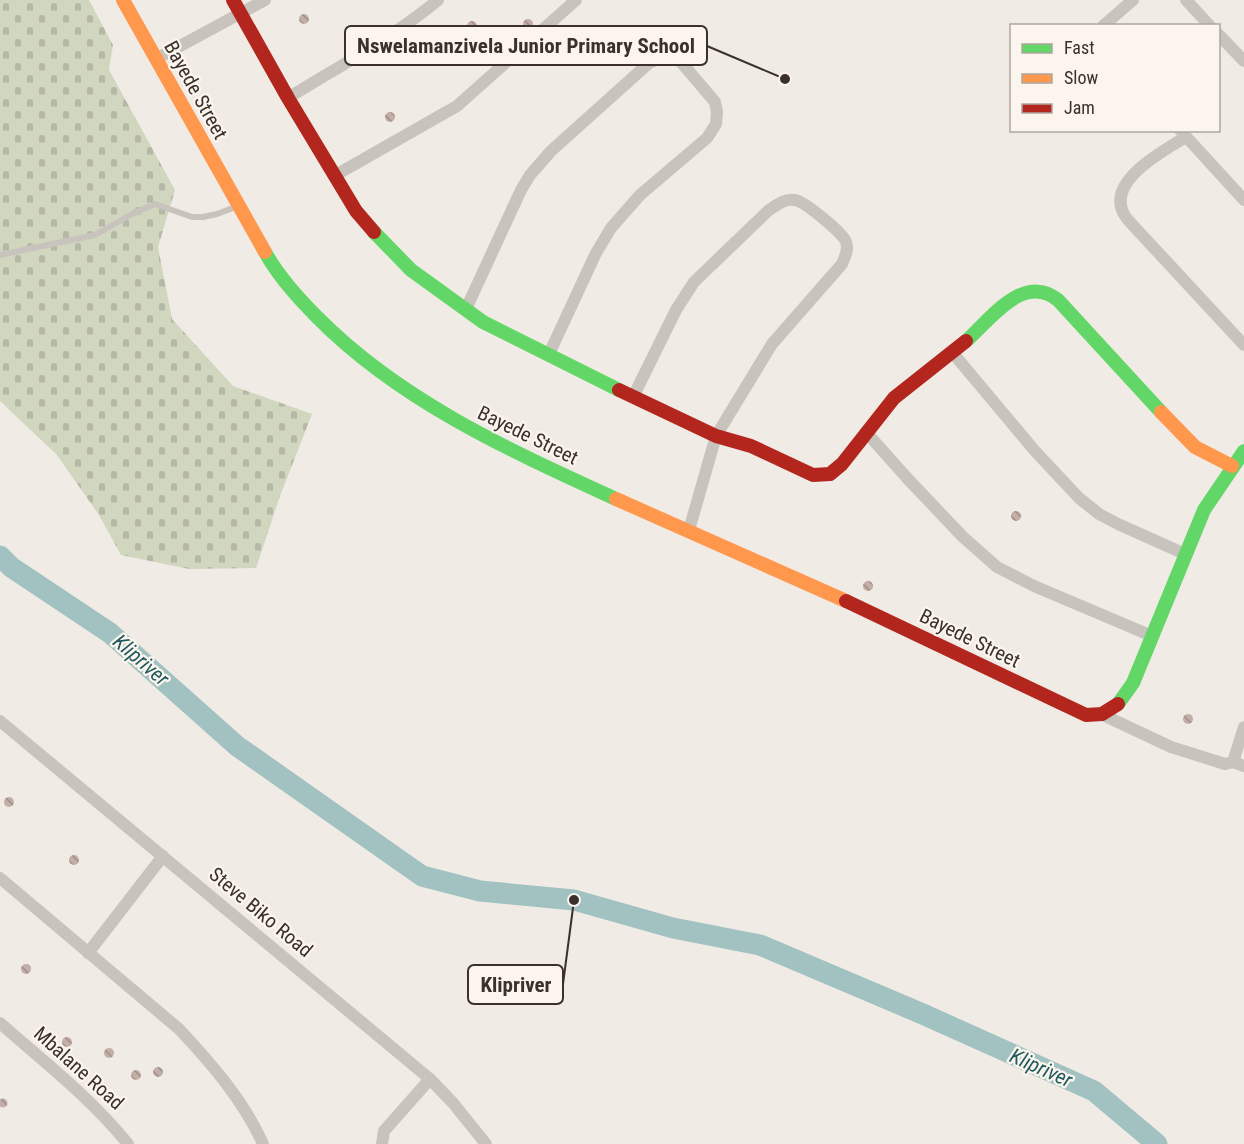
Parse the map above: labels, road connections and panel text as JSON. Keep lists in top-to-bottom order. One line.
{"streets":{"street":["Bayede Street","Steve Biko Road","Mbalane Road"]},"water":["Klipriver"],"places":["Nswelamanzivela Junior Primary School","Klipriver"],"legend":["Fast","Slow","Jam"]}
